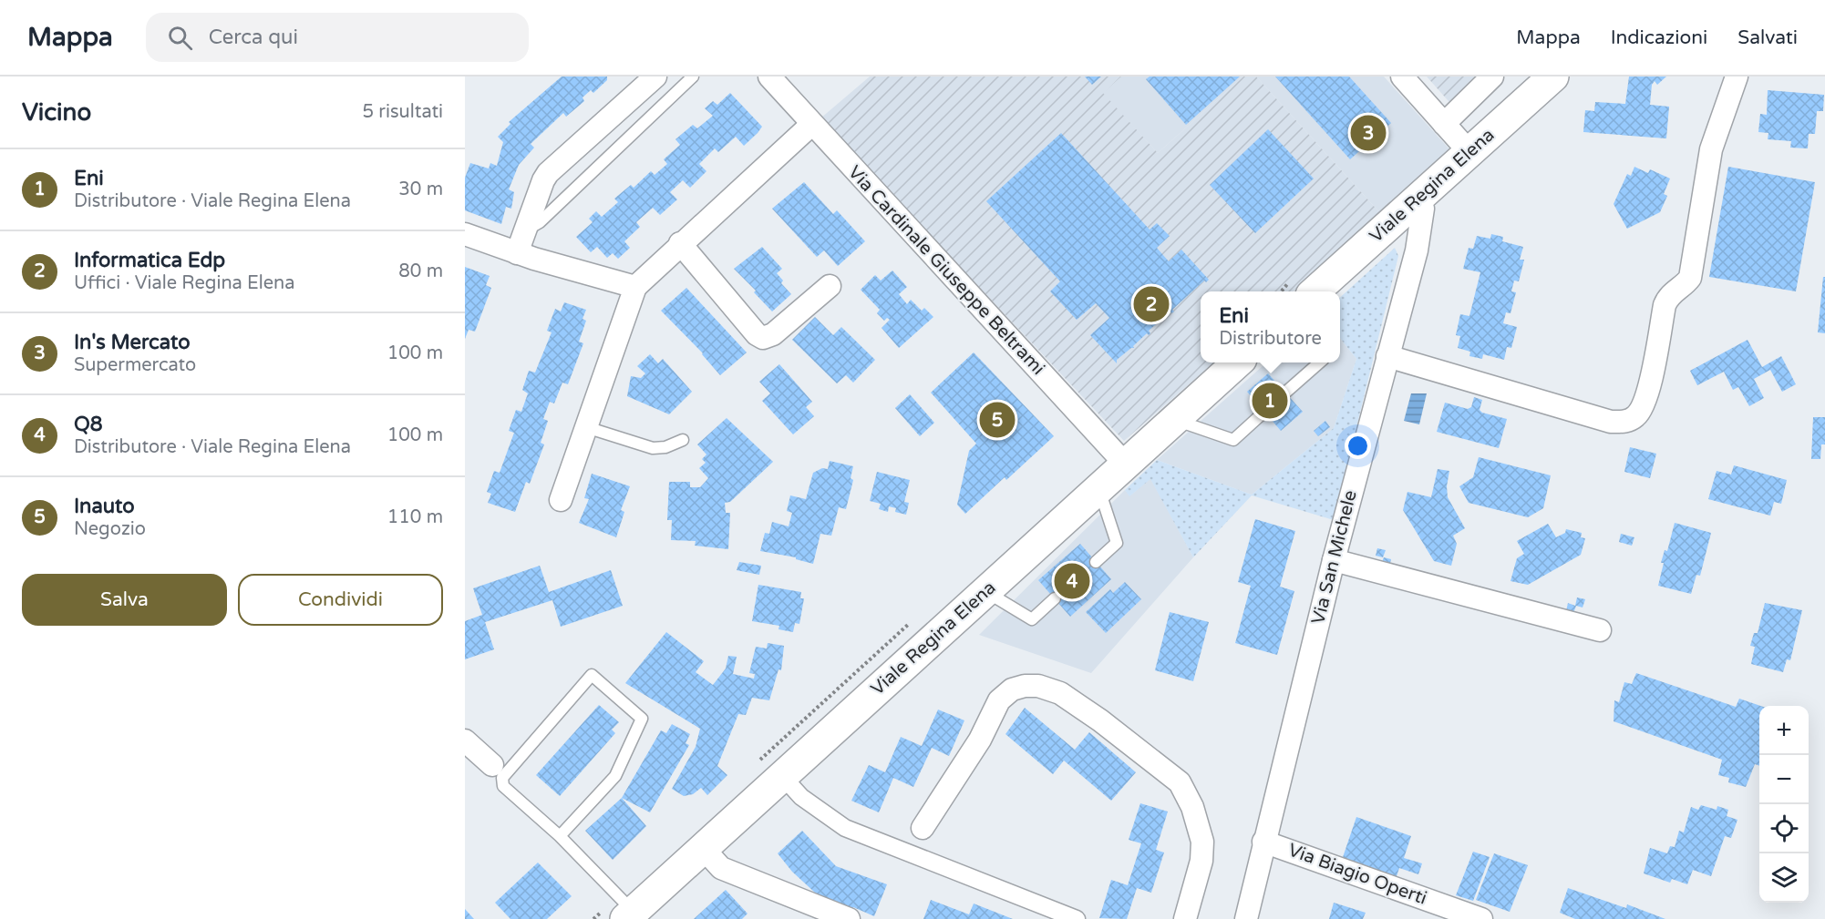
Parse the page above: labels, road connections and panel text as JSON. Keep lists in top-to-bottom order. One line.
{"streets":{"main road":["Viale Regina Elena"],"street":["Via Cardinale Giuseppe Beltrami","Via San Michele","Via Biagio Operti"]},"crossings":[["Viale Regina Elena","Via Cardinale Giuseppe Beltrami"],["Viale Regina Elena","Via San Michele"],["Via San Michele","Via Biagio Operti"]],"page":{"header":"Mappa","search":"Cerca qui","nav":["Mappa","Indicazioni","Salvati"],"heading":["Vicino","5 risultati"],"pins":["3","2","1","5","4"],"list":[{"mark":"1","name":"Eni","note":"Distributore · Viale Regina Elena","value":"30 m"},{"mark":"2","name":"Informatica Edp","note":"Uffici · Viale Regina Elena","value":"80 m"},{"mark":"3","name":"In's Mercato","note":"Supermercato","value":"100 m"},{"mark":"4","name":"Q8","note":"Distributore · Viale Regina Elena","value":"100 m"},{"mark":"5","name":"Inauto","note":"Negozio","value":"110 m"}],"popup":["Eni","Distributore"],"buttons":["Salva","Condividi"],"map_buttons":["+","−"]}}
